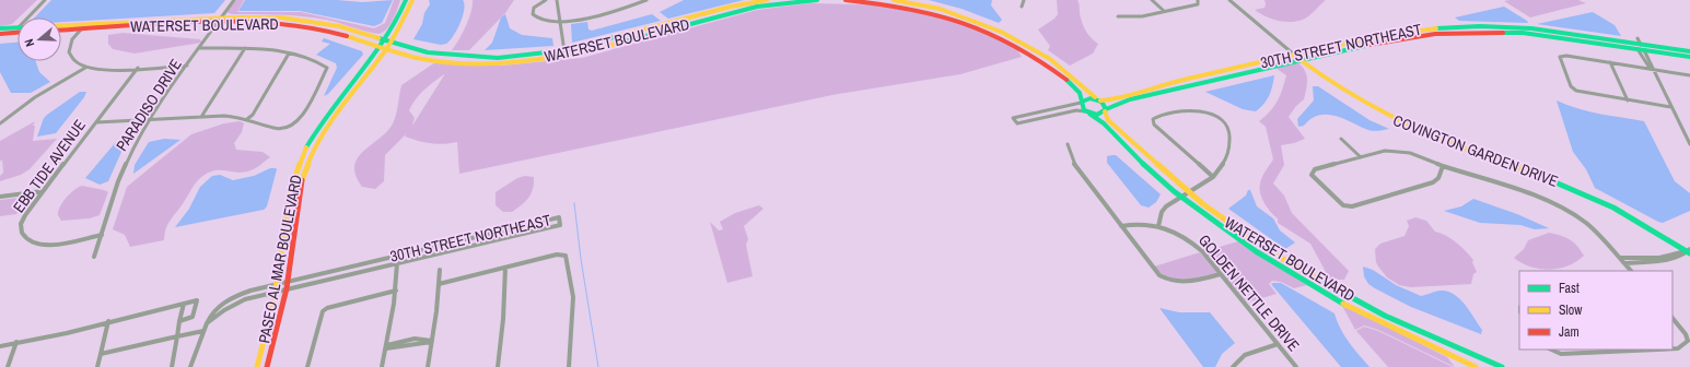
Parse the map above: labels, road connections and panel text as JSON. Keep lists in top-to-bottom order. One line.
{"streets":{"street":["WATERSET BOULEVARD","30TH STREET NORTHEAST","PARADISO DRIVE","COVINGTON GARDEN DRIVE","EBB TIDE AVENUE","PASEO AL MAR BOULEVARD","GOLDEN NETTLE DRIVE"]},"crossings":[["WATERSET BOULEVARD","30TH STREET NORTHEAST"],["WATERSET BOULEVARD","PARADISO DRIVE"],["WATERSET BOULEVARD","PASEO AL MAR BOULEVARD"],["30TH STREET NORTHEAST","COVINGTON GARDEN DRIVE"],["30TH STREET NORTHEAST","PASEO AL MAR BOULEVARD"],["PARADISO DRIVE","EBB TIDE AVENUE"]],"legend":["Fast","Slow","Jam"],"north":"left"}
